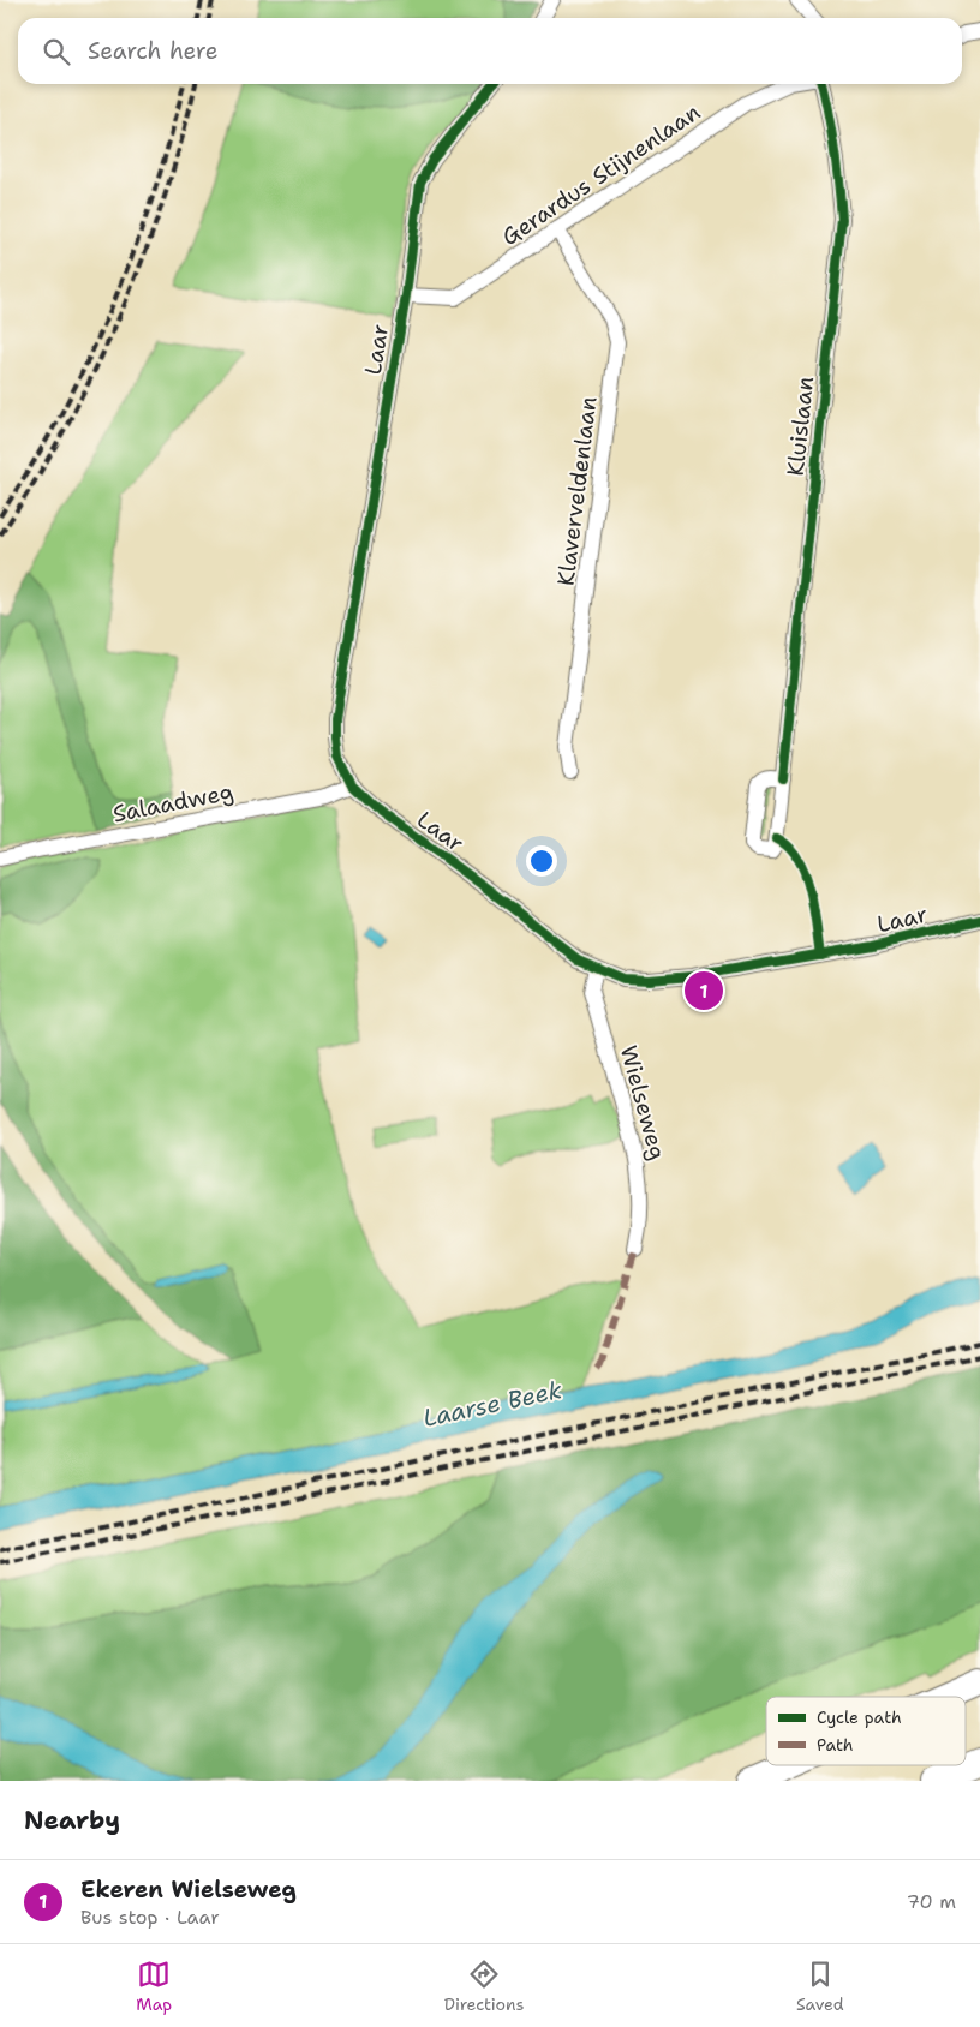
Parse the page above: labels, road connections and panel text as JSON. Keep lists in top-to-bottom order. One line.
{"streets":{"street":["Gerardus Stijnenlaan","Laar","Kluislaan","Klaverveldenlaan","Salaadweg","Wielseweg"]},"crossings":[["Gerardus Stijnenlaan","Laar"],["Gerardus Stijnenlaan","Klaverveldenlaan"],["Laar","Salaadweg"],["Laar","Wielseweg"]],"water":["Laarse Beek"],"legend":["Cycle path","Path"],"page":{"search":"Search here","pins":"1","heading":"Nearby","list":[{"mark":"1","name":"Ekeren Wielseweg","note":"Bus stop · Laar","value":"70 m"}],"nav":["Map","Directions","Saved"]}}
